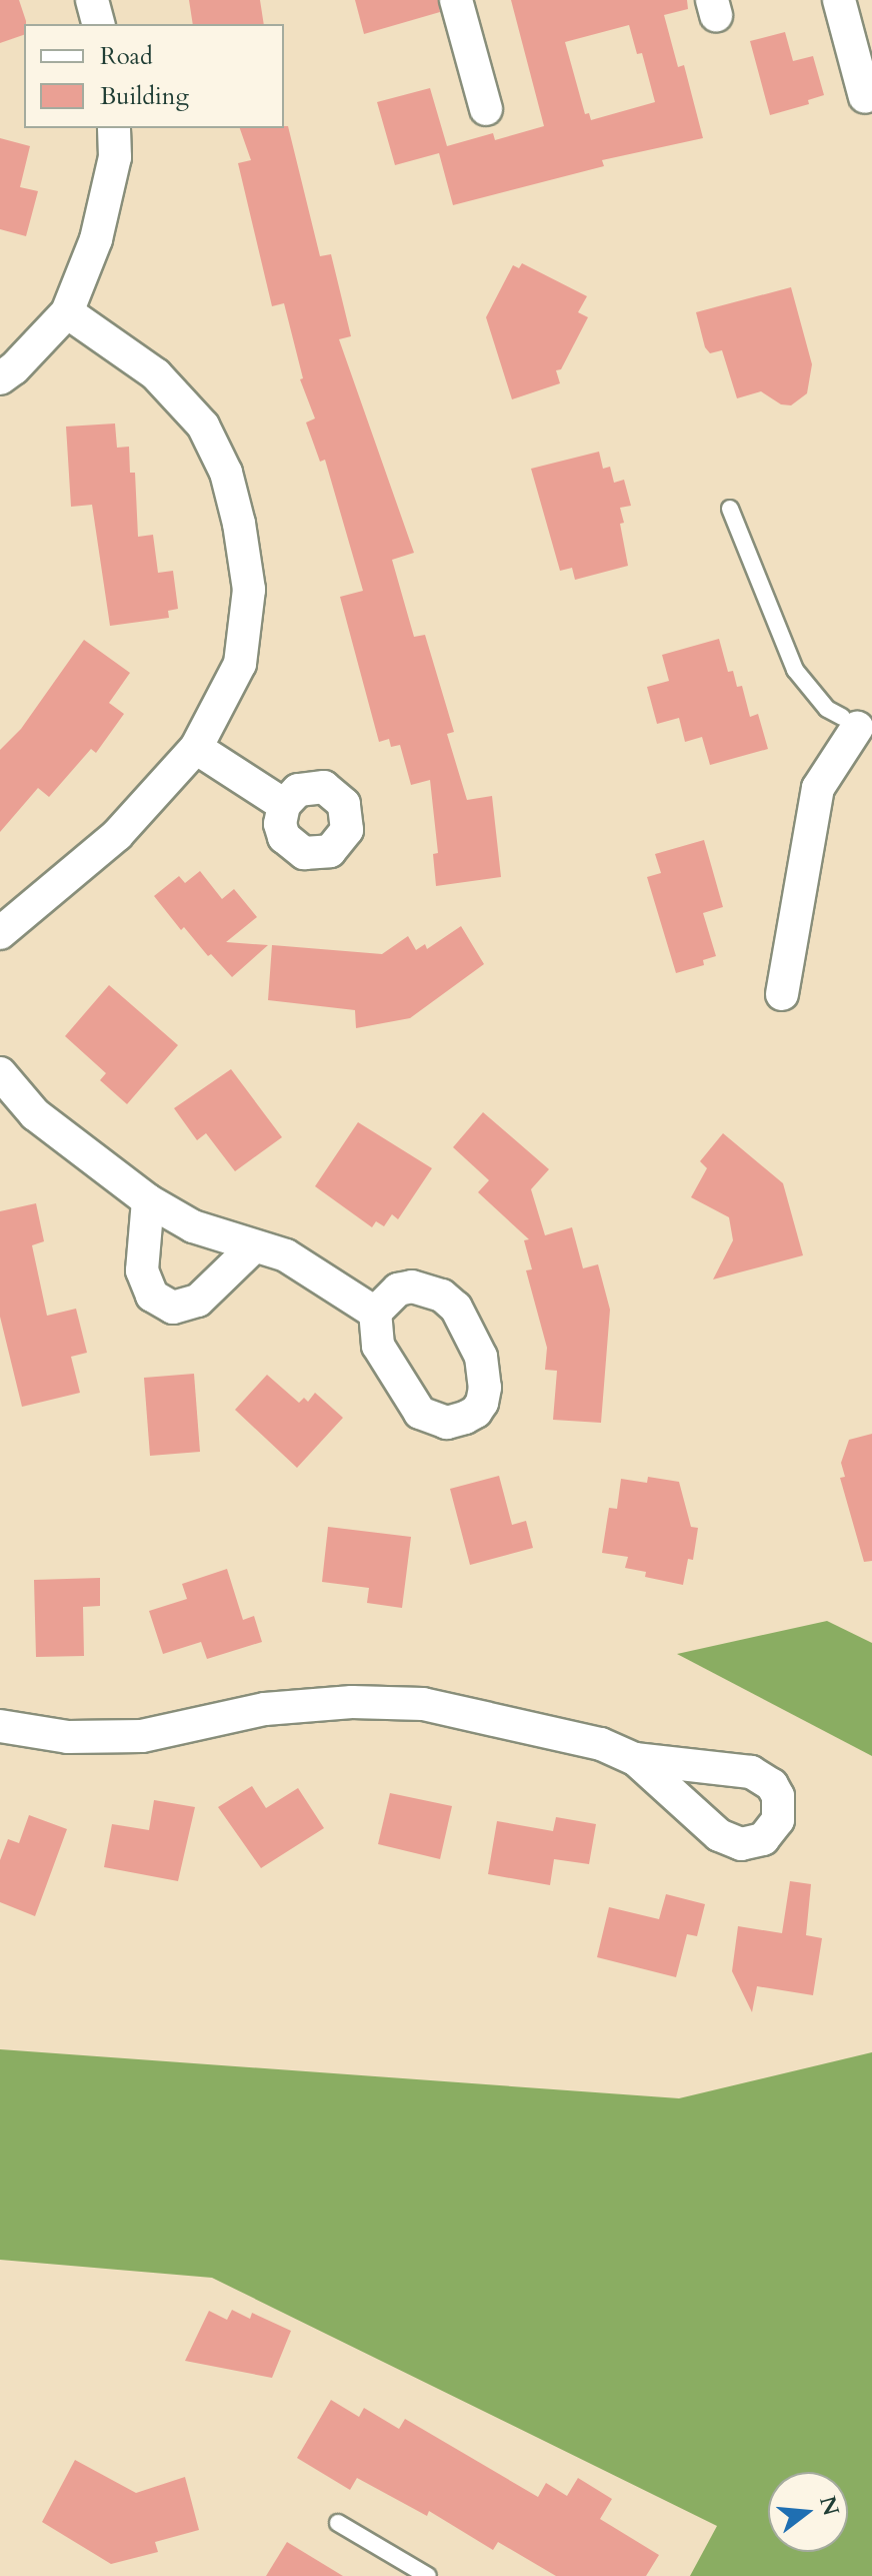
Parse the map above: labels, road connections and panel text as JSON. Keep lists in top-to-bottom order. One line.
{"legend":["Road","Building"],"north":"right"}
